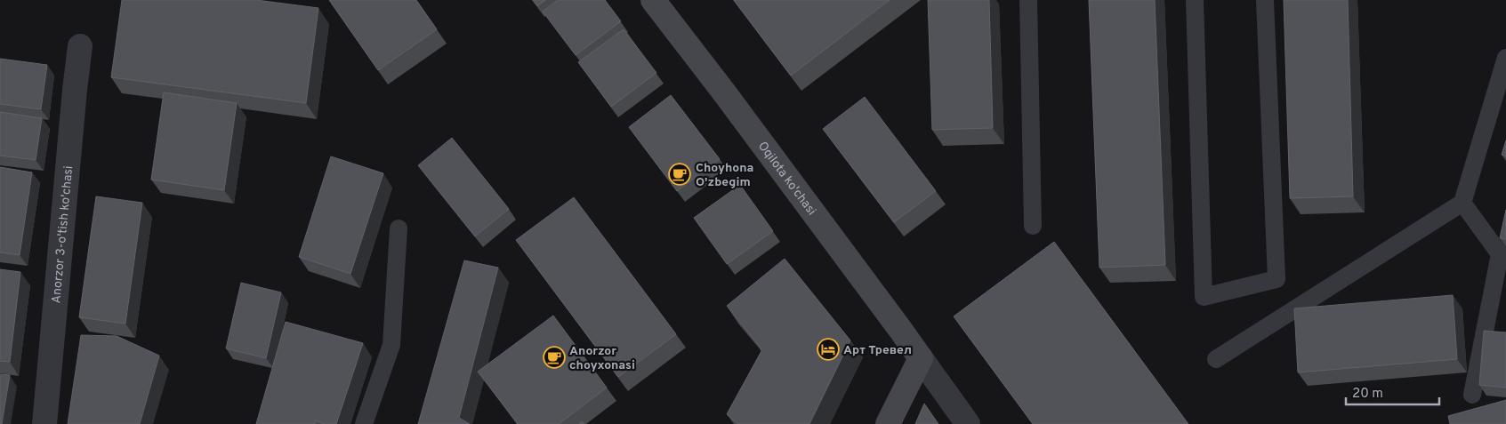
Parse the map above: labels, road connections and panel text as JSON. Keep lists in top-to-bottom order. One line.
{"streets":{"street":["Oqilota ko'chasi","Anorzor 3-o'tish ko'chasi"]},"places":{"cafe":["Choyhona O'zbegim","Anorzor choyxonasi"],"hotel":["Арт Тревел"]},"scale_bar":"20 m"}
